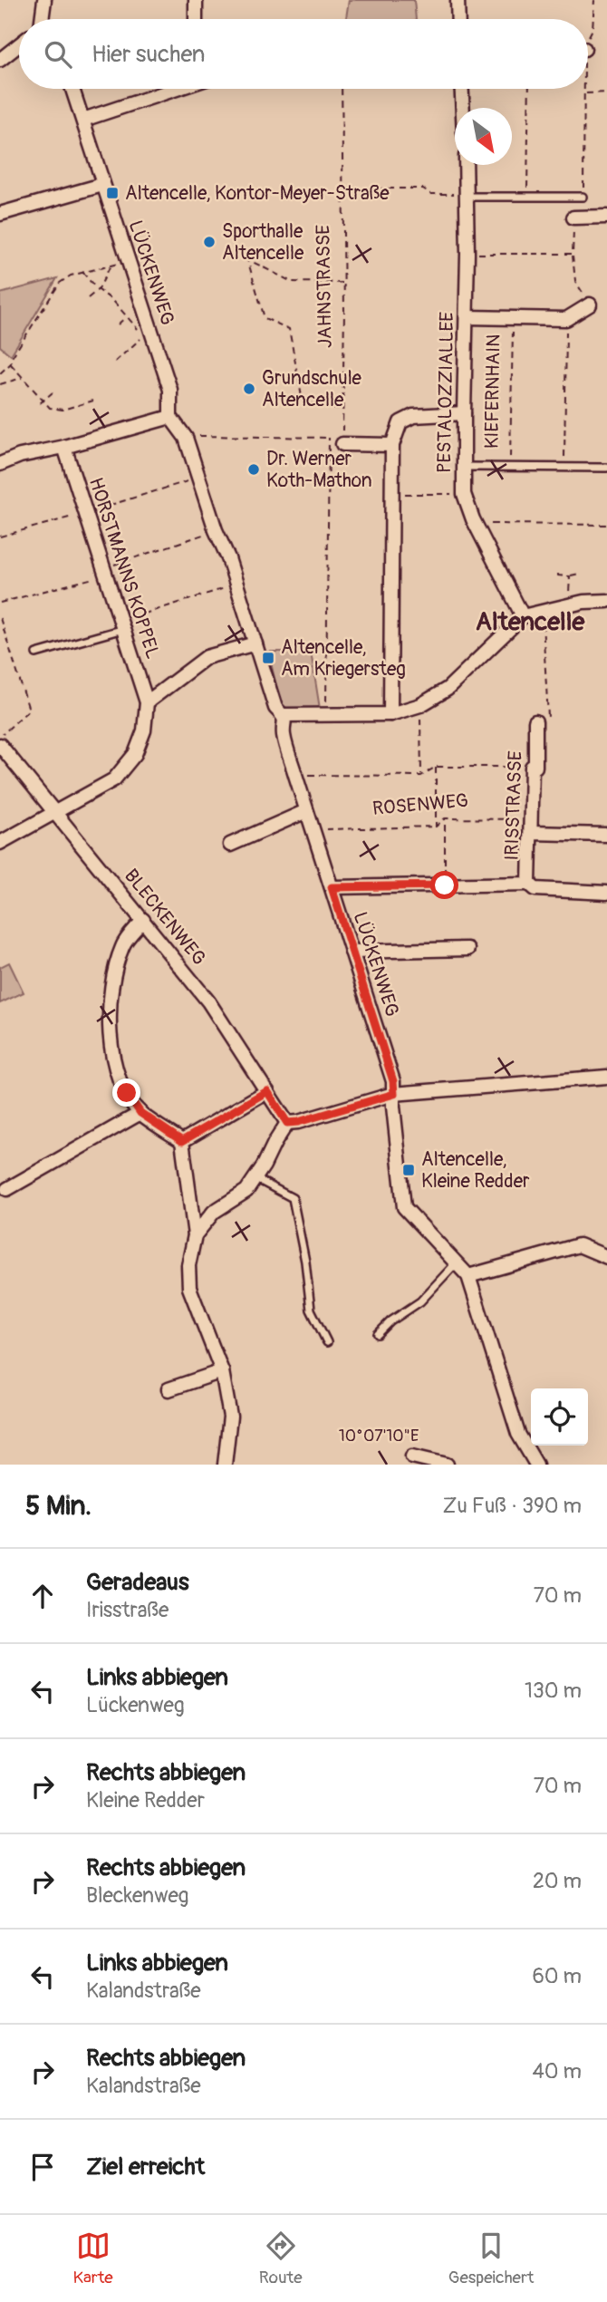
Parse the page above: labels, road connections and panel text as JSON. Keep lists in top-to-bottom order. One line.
{"streets":{"street":["LÜCKENWEG","KIEFERNHAIN","PESTALOZZIALLEE","HORSTMANNS KOPPEL","IRISSTRASSE","BLECKENWEG"],"path":["JAHNSTRASSE","ROSENWEG"]},"crossings":[["LÜCKENWEG","HORSTMANNS KOPPEL"],["LÜCKENWEG","ROSENWEG"],["LÜCKENWEG","IRISSTRASSE"],["KIEFERNHAIN","PESTALOZZIALLEE"],["HORSTMANNS KOPPEL","BLECKENWEG"],["ROSENWEG","IRISSTRASSE"]],"districts":["Altencelle"],"places":{"transit":["Altencelle, Kontor-Meyer-Straße","Altencelle, Am Kriegersteg","Altencelle, Kleine Redder"],"other":["Sporthalle Altencelle","Grundschule Altencelle","Dr. Werner Koth-Mathon"]},"north":"bottom right","page":{"search":"Hier suchen","heading":["5 Min.","Zu Fuß · 390 m"],"list":[["Geradeaus","Irisstraße","70 m"],["Links abbiegen","Lückenweg","130 m"],["Rechts abbiegen","Kleine Redder","70 m"],["Rechts abbiegen","Bleckenweg","20 m"],["Links abbiegen","Kalandstraße","60 m"],["Rechts abbiegen","Kalandstraße","40 m"],"Ziel erreicht"],"nav":["Karte","Route","Gespeichert"]},"coordinates":["10°07'10\"E"]}
